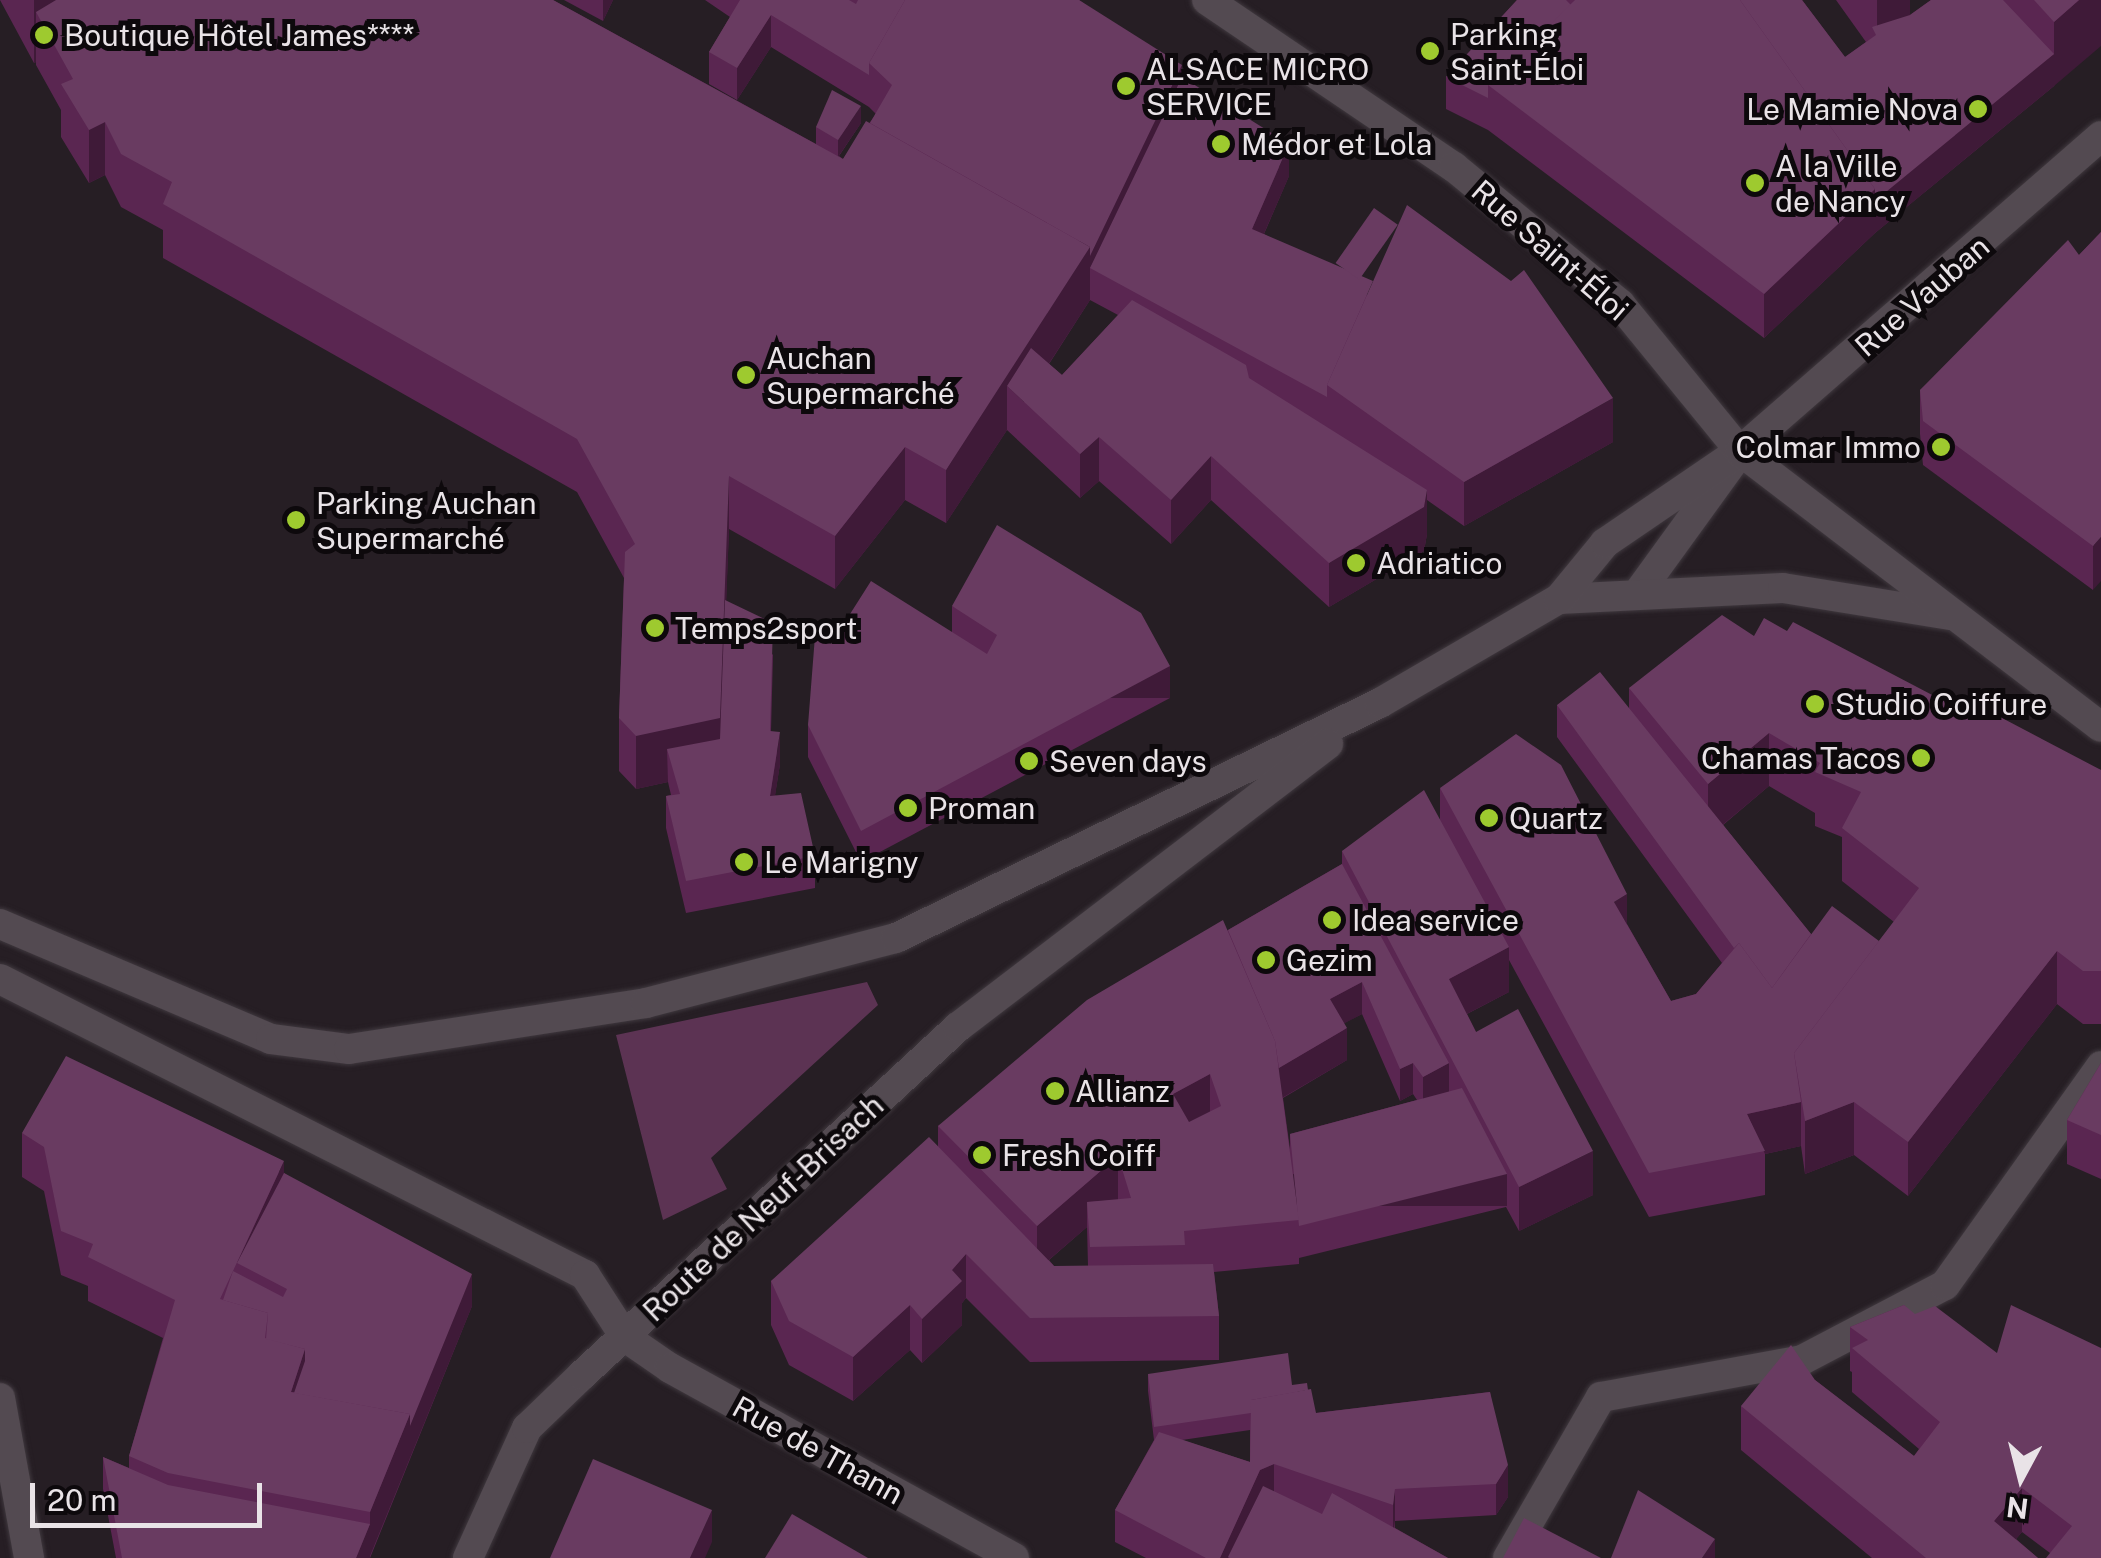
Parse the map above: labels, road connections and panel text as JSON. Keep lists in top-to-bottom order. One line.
{"streets":{"street":["Rue Saint-Éloi","Rue Vauban","Route de Neuf-Brisach","Rue de Thann"]},"crossings":[["Rue Saint-Éloi","Rue Vauban"],["Rue Saint-Éloi","Route de Neuf-Brisach"],["Rue Vauban","Route de Neuf-Brisach"],["Route de Neuf-Brisach","Rue de Thann"]],"places":["Boutique Hôtel James****","Parking Saint-Éloi","ALSACE MICRO SERVICE","Le Mamie Nova","Médor et Lola","A la Ville de Nancy","Auchan Supermarché","Colmar Immo","Parking Auchan Supermarché","Adriatico","Temps2sport","Studio Coiffure","Chamas Tacos","Seven days","Proman","Quartz","Le Marigny","Idea service","Gezim","Allianz","Fresh Coiff"],"scale_bar":"20 m","north":"bottom"}
